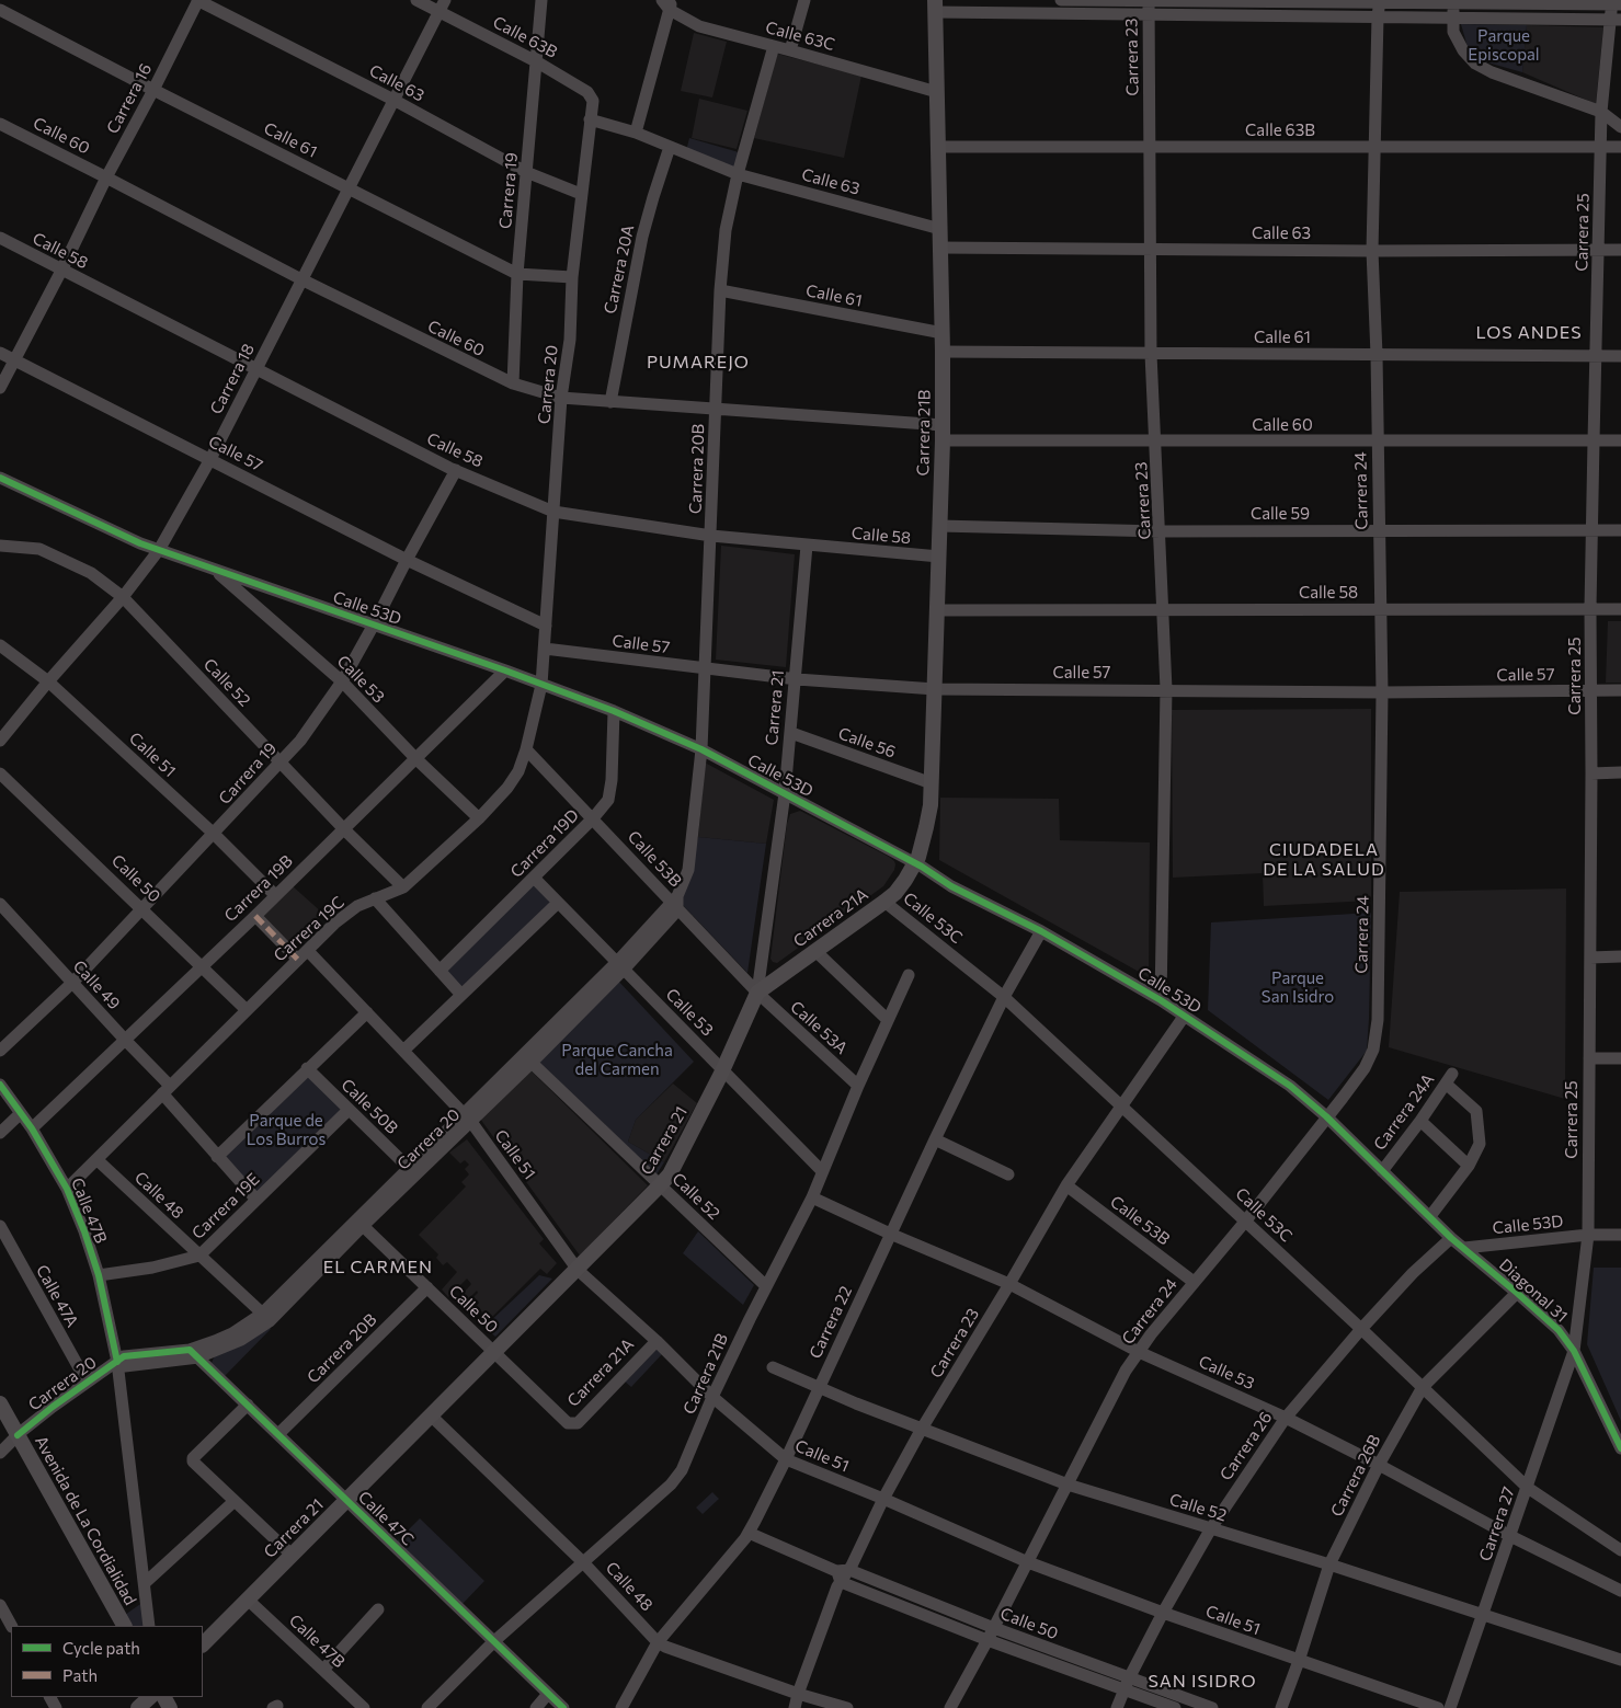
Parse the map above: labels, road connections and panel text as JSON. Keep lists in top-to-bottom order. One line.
{"streets":{"main road":["Carrera 21B","Carrera 21","Carrera 21A","Avenida de La Cordialidad"],"street":["Calle 63C","Calle 63B","Carrera 23","Calle 63","Carrera 16","Calle 60","Calle 61","Carrera 19","Carrera 25","Calle 58","Carrera 20A","Carrera 18","Carrera 20","Calle 57","Carrera 20B","Carrera 24","Calle 59","Calle 53D","Calle 53","Calle 52","Calle 56","Calle 51","Carrera 19D","Calle 53B","Calle 50","Carrera 19B","Calle 53C","Carrera 19C","Calle 49","Calle 53A","Calle 50B","Carrera 24A","Calle 48","Carrera 19E","Calle 47B","Diagonal 31","Calle 47A","Carrera 22","Carrera 26","Carrera 26B","Calle 47C","Carrera 27"]},"crossings":[["Calle 63C","Carrera 21B"],["Calle 63C","Carrera 20B"],["Calle 63B","Carrera 23"],["Calle 63B","Carrera 19"],["Calle 63B","Carrera 25"],["Calle 63B","Carrera 18"],["Calle 63B","Carrera 20"],["Calle 63B","Carrera 21B"],["Calle 63B","Carrera 24"],["Carrera 23","Calle 63"],["Carrera 23","Calle 60"],["Carrera 23","Calle 61"],["Carrera 23","Calle 58"],["Carrera 23","Calle 57"],["Carrera 23","Calle 59"],["Carrera 23","Calle 53D"],["Carrera 23","Calle 53"],["Carrera 23","Calle 52"],["Carrera 23","Calle 51"],["Carrera 23","Calle 53B"],["Carrera 23","Calle 50"],["Carrera 23","Calle 53C"],["Calle 63","Carrera 16"],["Calle 63","Carrera 19"],["Calle 63","Carrera 25"],["Calle 63","Carrera 20A"],["Calle 63","Carrera 18"],["Calle 63","Carrera 20"],["Calle 63","Carrera 21B"],["Calle 63","Carrera 20B"],["Calle 63","Carrera 24"],["Carrera 16","Calle 60"],["Carrera 16","Calle 61"],["Carrera 16","Calle 58"],["Carrera 16","Calle 57"],["Calle 60","Carrera 19"],["Calle 60","Carrera 25"],["Calle 60","Carrera 20A"],["Calle 60","Carrera 18"],["Calle 60","Carrera 20"],["Calle 60","Carrera 21B"],["Calle 60","Carrera 20B"],["Calle 60","Carrera 24"],["Calle 61","Carrera 19"],["Calle 61","Carrera 25"],["Calle 61","Carrera 18"],["Calle 61","Carrera 20"],["Calle 61","Carrera 21B"],["Calle 61","Carrera 20B"],["Calle 61","Carrera 24"],["Carrera 19","Calle 58"],["Carrera 19","Calle 57"],["Carrera 19","Calle 53D"],["Carrera 19","Calle 53"],["Carrera 19","Calle 52"],["Carrera 19","Calle 51"],["Carrera 19","Calle 50"],["Carrera 19","Calle 49"],["Carrera 25","Calle 58"],["Carrera 25","Calle 57"],["Carrera 25","Calle 59"],["Carrera 25","Calle 53D"],["Carrera 25","Diagonal 31"],["Carrera 25","Carrera 27"],["Calle 58","Carrera 18"],["Calle 58","Carrera 20"],["Calle 58","Carrera 21B"],["Calle 58","Carrera 20B"],["Calle 58","Carrera 24"],["Calle 58","Carrera 21"],["Carrera 18","Calle 57"],["Carrera 18","Calle 53D"],["Carrera 18","Calle 52"],["Carrera 18","Calle 51"],["Carrera 20","Calle 57"],["Carrera 20","Carrera 20B"],["Carrera 20","Calle 53D"],["Carrera 20","Calle 53"],["Carrera 20","Calle 52"],["Carrera 20","Calle 51"],["Carrera 20","Calle 53B"],["Carrera 20","Calle 50"],["Carrera 20","Carrera 19C"],["Carrera 20","Calle 50B"],["Carrera 20","Calle 48"],["Carrera 20","Calle 47B"],["Carrera 20","Calle 47A"],["Carrera 20","Calle 47C"],["Carrera 20","Avenida de La Cordialidad"],["Carrera 21B","Calle 57"],["Carrera 21B","Calle 59"],["Carrera 21B","Calle 53D"],["Carrera 21B","Calle 53"],["Carrera 21B","Calle 52"],["Carrera 21B","Calle 56"],["Carrera 21B","Calle 51"],["Carrera 21B","Carrera 21A"],["Carrera 21B","Calle 53A"],["Carrera 21B","Calle 48"],["Carrera 21B","Calle 47C"],["Calle 57","Carrera 20B"],["Calle 57","Carrera 24"],["Calle 57","Carrera 21"],["Carrera 20B","Calle 53D"],["Carrera 20B","Calle 53B"],["Carrera 20B","Calle 50"],["Carrera 20B","Calle 47C"],["Carrera 24","Calle 59"],["Carrera 24","Calle 53D"],["Carrera 24","Calle 53"],["Carrera 24","Calle 52"],["Carrera 24","Calle 51"],["Carrera 24","Calle 53B"],["Carrera 24","Calle 50"],["Carrera 24","Calle 53C"],["Calle 53D","Calle 53"],["Calle 53D","Carrera 21"],["Calle 53D","Carrera 19D"],["Calle 53D","Carrera 19B"],["Calle 53D","Carrera 21A"],["Calle 53D","Carrera 19C"],["Calle 53D","Carrera 24A"],["Calle 53D","Diagonal 31"],["Calle 53D","Carrera 22"],["Calle 53D","Carrera 26"],["Calle 53","Carrera 21"],["Calle 53","Carrera 19D"],["Calle 53","Carrera 19B"],["Calle 53","Carrera 19C"],["Calle 53","Carrera 22"],["Calle 53","Carrera 26"],["Calle 53","Carrera 26B"],["Calle 53","Carrera 27"],["Calle 52","Carrera 21"],["Calle 52","Carrera 19B"],["Calle 52","Carrera 19C"],["Calle 52","Carrera 22"],["Calle 52","Carrera 26"],["Calle 52","Carrera 26B"],["Calle 52","Carrera 27"],["Carrera 21","Calle 56"],["Carrera 21","Calle 51"],["Carrera 21","Calle 53B"],["Carrera 21","Calle 50"],["Carrera 21","Carrera 21A"],["Carrera 21","Calle 53A"],["Carrera 21","Calle 48"],["Carrera 21","Calle 47B"],["Carrera 21","Calle 47C"],["Calle 51","Carrera 19B"],["Calle 51","Carrera 21A"],["Calle 51","Carrera 19C"],["Calle 51","Carrera 22"],["Calle 51","Carrera 26"],["Calle 51","Carrera 26B"],["Carrera 19D","Calle 53B"],["Calle 53B","Carrera 21A"],["Calle 53B","Carrera 19C"],["Calle 53B","Calle 53A"],["Calle 50","Carrera 19B"],["Calle 50","Carrera 21A"],["Calle 50","Carrera 19C"],["Calle 50","Carrera 22"],["Calle 50","Carrera 26"],["Carrera 19B","Calle 49"],["Carrera 19B","Calle 47B"],["Carrera 21A","Calle 53C"],["Carrera 21A","Calle 53A"],["Calle 53C","Carrera 22"],["Calle 53C","Carrera 26"],["Calle 53C","Carrera 26B"],["Calle 53C","Carrera 27"],["Carrera 19C","Calle 49"],["Carrera 19C","Calle 48"],["Carrera 19C","Calle 47B"],["Calle 49","Carrera 19E"],["Calle 50B","Carrera 19E"],["Calle 48","Carrera 19E"],["Calle 48","Carrera 22"],["Carrera 19E","Calle 47B"],["Diagonal 31","Carrera 26B"],["Diagonal 31","Carrera 27"]],"districts":["LOS ANDES","PUMAREJO","CIUDADELA DE LA SALUD","EL CARMEN","SAN ISIDRO"],"parks":["Parque Episcopal","Parque San Isidro","Parque Cancha del Carmen","Parque de Los Burros"],"legend":["Cycle path","Path"]}
